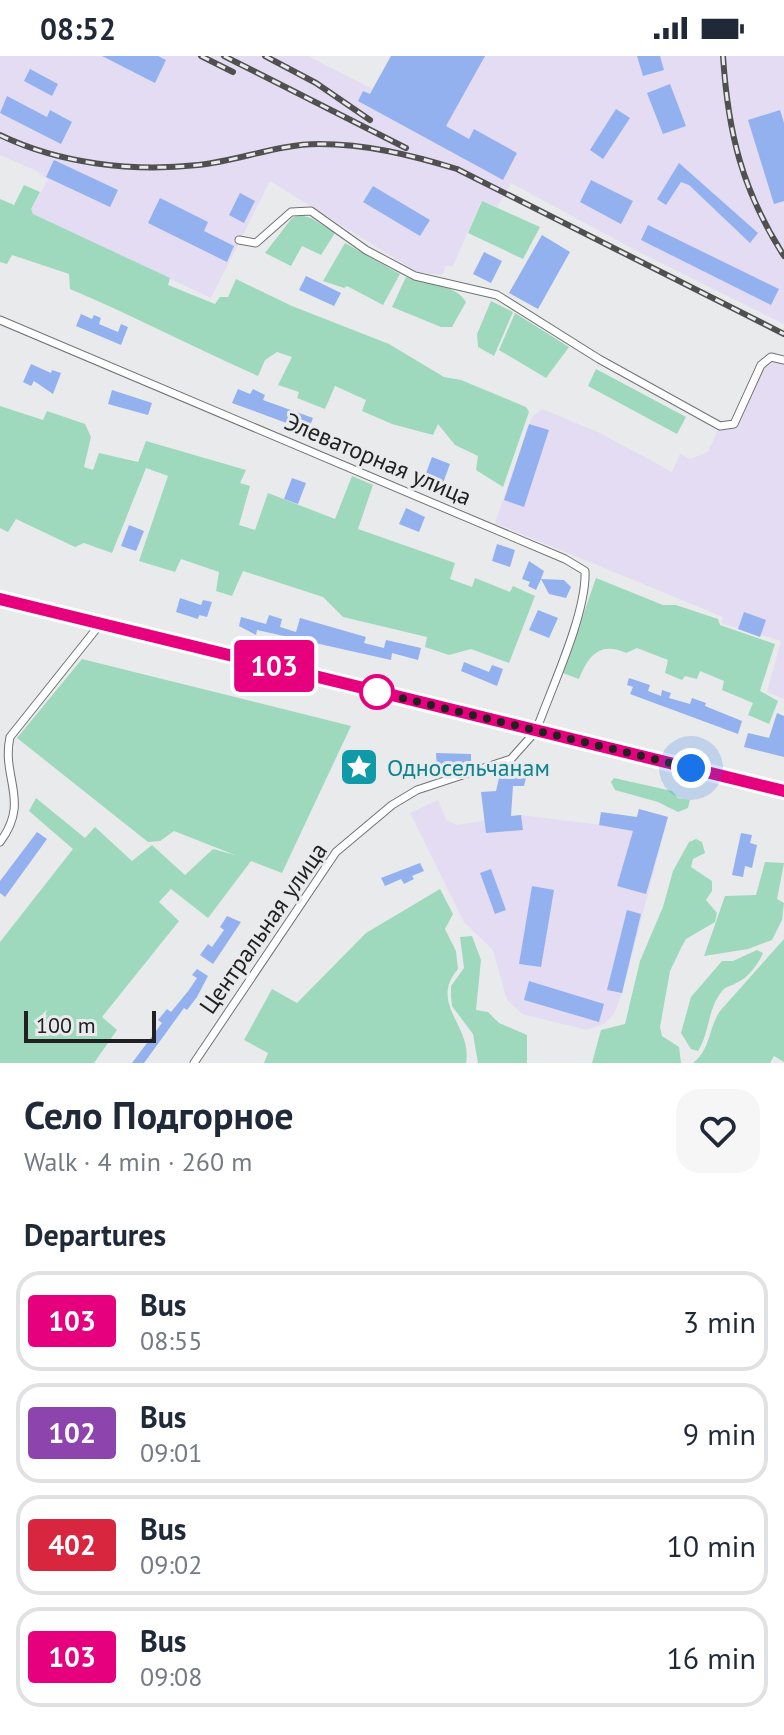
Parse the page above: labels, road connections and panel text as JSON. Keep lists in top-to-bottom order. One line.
{"streets":{"street":["Элеваторная улица","Центральная улица"]},"crossings":[["Элеваторная улица","Центральная улица"]],"places":{"place":["Односельчанам"]},"lines":["bus line 103"],"scale_bar":"100 m","page":{"status":"08:52","on_map":"103","scale":"100 m","heading":[["Село Подгорное","Walk · 4 min · 260 m"],"Departures"],"list":[{"mark":"103","name":"Bus","note":"08:55","value":"3 min"},{"mark":"102","name":"Bus","note":"09:01","value":"9 min"},{"mark":"402","name":"Bus","note":"09:02","value":"10 min"},{"mark":"103","name":"Bus","note":"09:08","value":"16 min"}]}}
